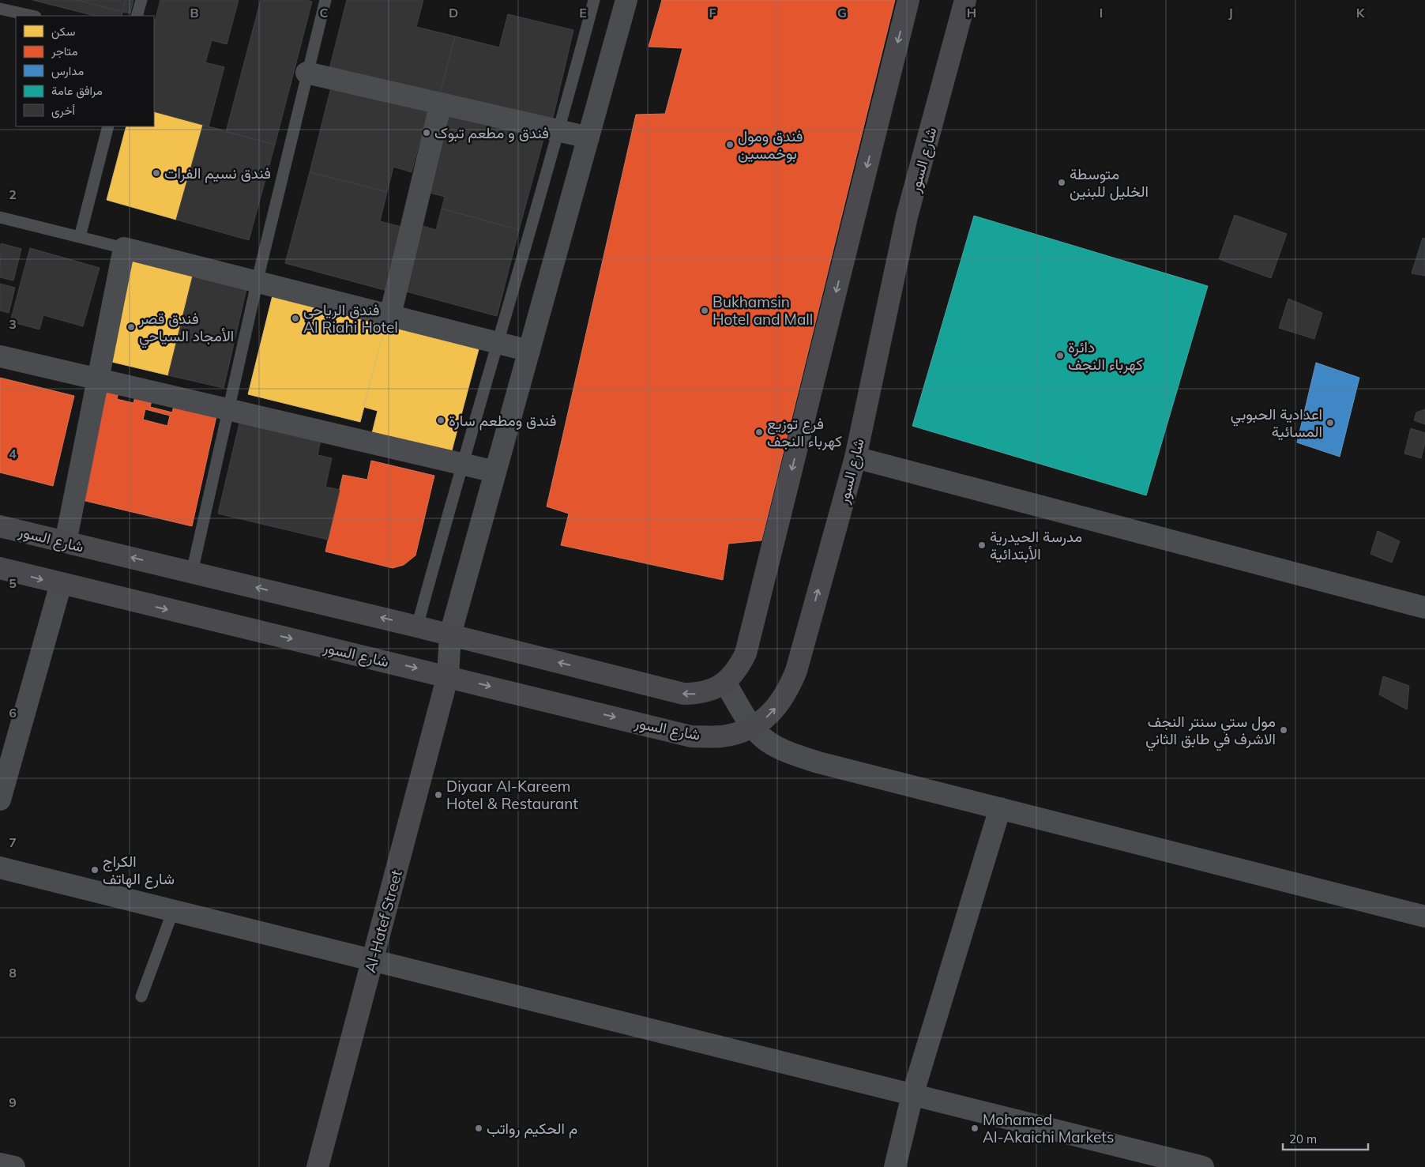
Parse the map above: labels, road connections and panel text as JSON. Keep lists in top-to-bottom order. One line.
{"streets":{"street":["شارع السور","Al-Hatef Street"]},"crossings":[["شارع السور","Al-Hatef Street"]],"places":["فندق و مطعم تبوک","فندق ومول بوخمسين","فندق نسيم الفرات","متوسطة الخليل للبنين","Bukhamsin Hotel and Mall","فندق الرياحي Al Riahi Hotel","فندق قصر الأمجاد السياحي","دائرة كهرباء النجف","فندق ومطعم سارة","اعدادية الحبوبي المسائية","فرع توزيع كهرباء النجف","مدرسة الحيدرية الأبتدائية","مول ستي سنتر النجف الاشرف في طابق الثاني","Diyaar Al-Kareem Hotel & Restaurant","الكراج شارع الهاتف","م الحكيم رواتب","Mohamed Al-Akaichi Markets"],"legend":["سكن","متاجر","مدارس","مرافق عامة","أخرى"],"scale_bar":"20 m","grid":{"columns":["B","C","D","E","F","G","H","I","J","K"],"rows":["2","3","4","5","6","7","8","9"]}}
